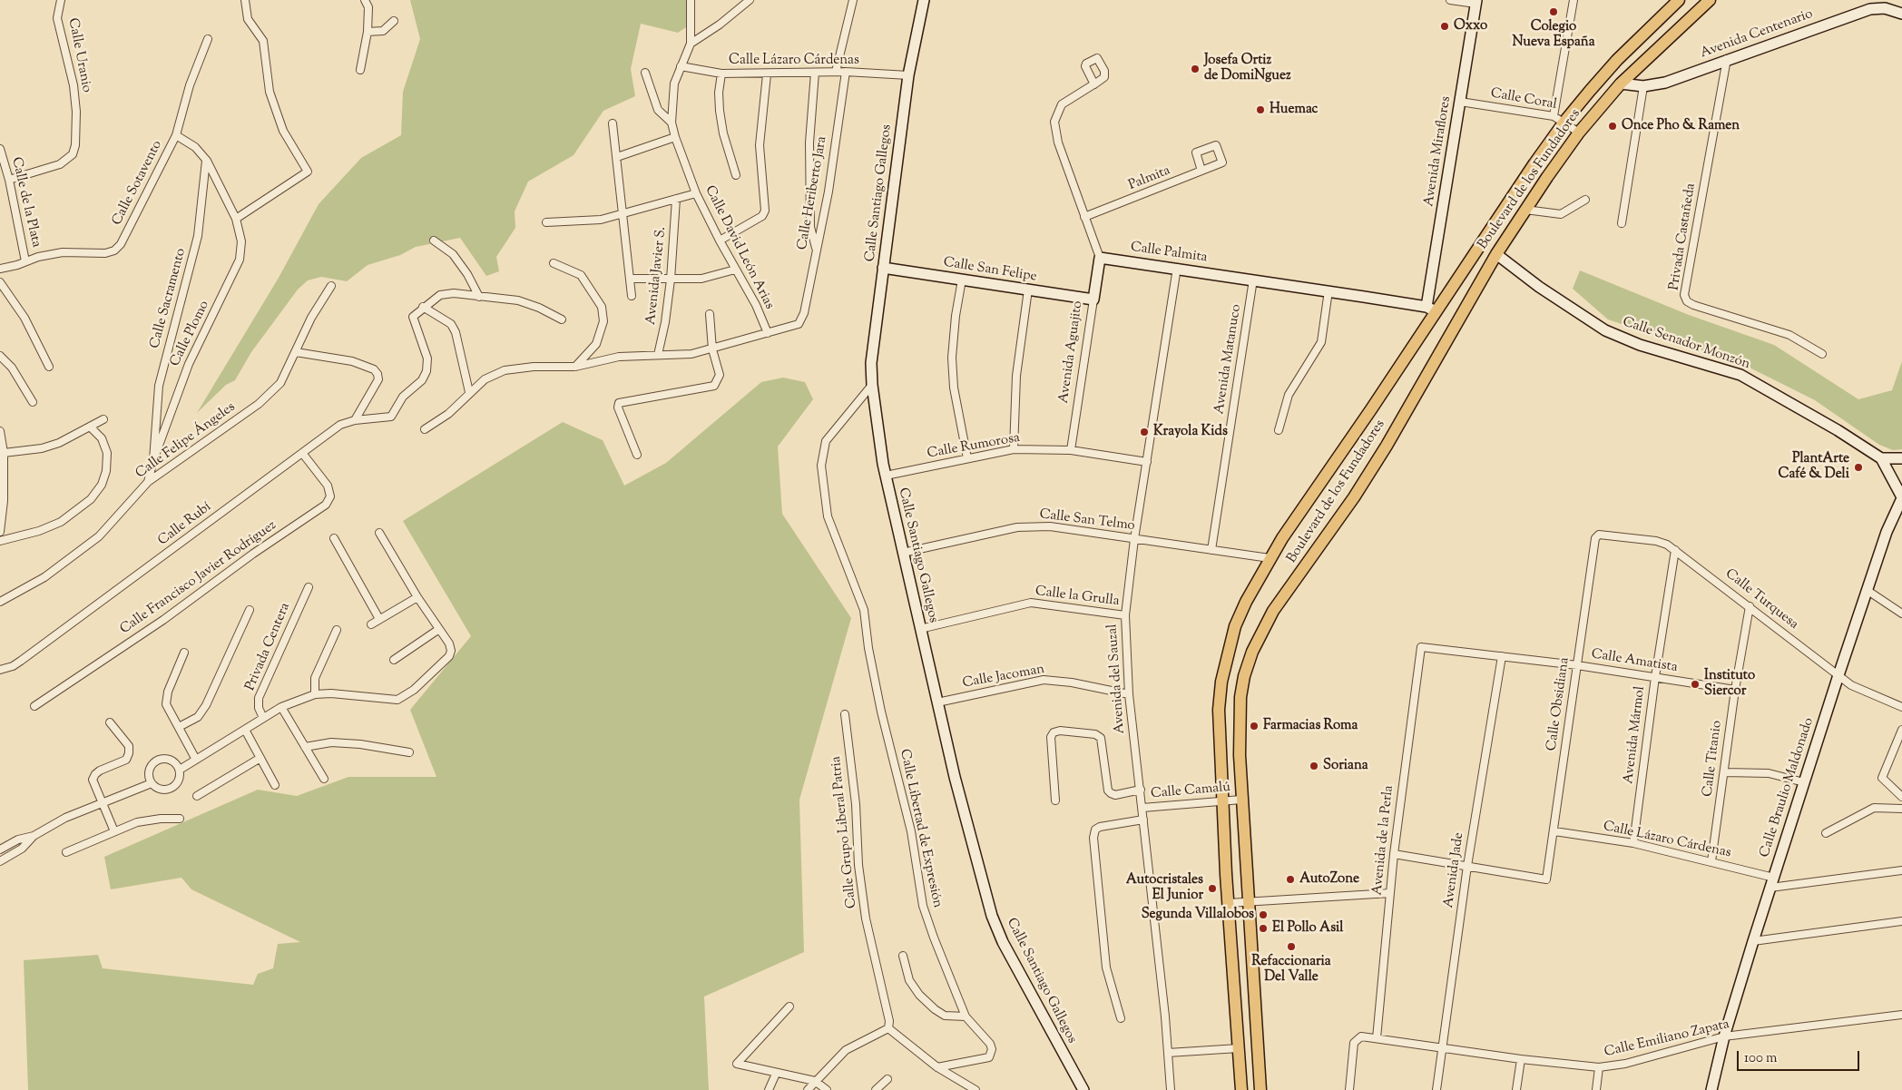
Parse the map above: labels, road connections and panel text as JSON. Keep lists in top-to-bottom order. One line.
{"streets":{"main road":["Boulevard de los Fundadores"],"street":["Avenida Centenario","Calle Uranio","Calle Lázaro Cárdenas","Calle Coral","Avenida Miraflores","Palmita","Calle Sotavento","Calle Heriberto Jara","Calle Santiago Gallegos","Calle de la Plata","Privada Castañeda","Calle David León Arias","Calle Palmita","Calle San Felipe","Avenida Javier S.","Calle Sacramento","Calle Plomo","Calle Senador Monzón","Avenida Aguajito","Avenida Matanuco","Calle Felipe Ángeles","Calle Rumorosa","Calle San Telmo","Calle Rubí","Calle Francisco Javier Rodríguez","Calle la Grulla","Calle Turquesa","Privada Centera","Calle Amatista","Calle Jacoman","Avenida del Sauzal","Calle Obsidiana","Avenida Mármol","Calle Titanio","Calle Braulio Maldonado","Calle Camalú","Calle Libertad de Expresión","Calle Grupo Liberal Patria","Avenida de la Perla","Avenida Jade","Calle Emiliano Zapata"]},"crossings":[["Avenida Centenario","Boulevard de los Fundadores"],["Avenida Centenario","Privada Castañeda"],["Calle Uranio","Calle de la Plata"],["Calle Lázaro Cárdenas","Calle Heriberto Jara"],["Calle Lázaro Cárdenas","Calle Santiago Gallegos"],["Calle Lázaro Cárdenas","Calle David León Arias"],["Calle Lázaro Cárdenas","Calle Obsidiana"],["Calle Lázaro Cárdenas","Avenida Mármol"],["Calle Lázaro Cárdenas","Calle Titanio"],["Calle Lázaro Cárdenas","Calle Braulio Maldonado"],["Calle Coral","Avenida Miraflores"],["Calle Coral","Boulevard de los Fundadores"],["Avenida Miraflores","Boulevard de los Fundadores"],["Avenida Miraflores","Calle Palmita"],["Boulevard de los Fundadores","Calle Palmita"],["Boulevard de los Fundadores","Calle Senador Monzón"],["Boulevard de los Fundadores","Calle San Telmo"],["Boulevard de los Fundadores","Calle Camalú"],["Calle Sotavento","Calle de la Plata"],["Calle Heriberto Jara","Calle David León Arias"],["Calle Santiago Gallegos","Calle San Felipe"],["Calle Santiago Gallegos","Calle Rumorosa"],["Calle Santiago Gallegos","Calle San Telmo"],["Calle Santiago Gallegos","Calle la Grulla"],["Calle Santiago Gallegos","Calle Jacoman"],["Calle Santiago Gallegos","Calle Libertad de Expresión"],["Calle Palmita","Avenida Aguajito"],["Calle Palmita","Avenida Matanuco"],["Calle Palmita","Avenida del Sauzal"],["Calle San Felipe","Avenida Aguajito"],["Calle Sacramento","Calle Plomo"],["Calle Sacramento","Calle Felipe Ángeles"],["Calle Senador Monzón","Calle Braulio Maldonado"],["Avenida Aguajito","Calle Rumorosa"],["Avenida Matanuco","Calle San Telmo"],["Calle Rumorosa","Avenida del Sauzal"],["Calle San Telmo","Avenida del Sauzal"],["Calle Rubí","Calle Francisco Javier Rodríguez"],["Calle la Grulla","Avenida del Sauzal"],["Calle Turquesa","Calle Obsidiana"],["Calle Turquesa","Avenida Mármol"],["Calle Turquesa","Calle Titanio"],["Calle Turquesa","Calle Braulio Maldonado"],["Calle Amatista","Calle Obsidiana"],["Calle Amatista","Avenida Mármol"],["Calle Amatista","Calle Titanio"],["Calle Amatista","Avenida de la Perla"],["Calle Amatista","Avenida Jade"],["Calle Jacoman","Avenida del Sauzal"],["Avenida del Sauzal","Calle Camalú"],["Calle Obsidiana","Avenida Jade"],["Calle Braulio Maldonado","Calle Emiliano Zapata"],["Avenida de la Perla","Calle Emiliano Zapata"],["Avenida Jade","Calle Emiliano Zapata"]],"places":["Colegio Nueva España","Oxxo","Josefa Ortiz de DomiNguez","Huemac","Once Pho & Ramen","Krayola Kids","PlantArte Café & Deli","Instituto Siercor","Farmacias Roma","Soriana","AutoZone","Autocristales El Junior","Segunda Villalobos","El Pollo Asil","Refaccionaria Del Valle"],"scale_bar":"100 m"}
